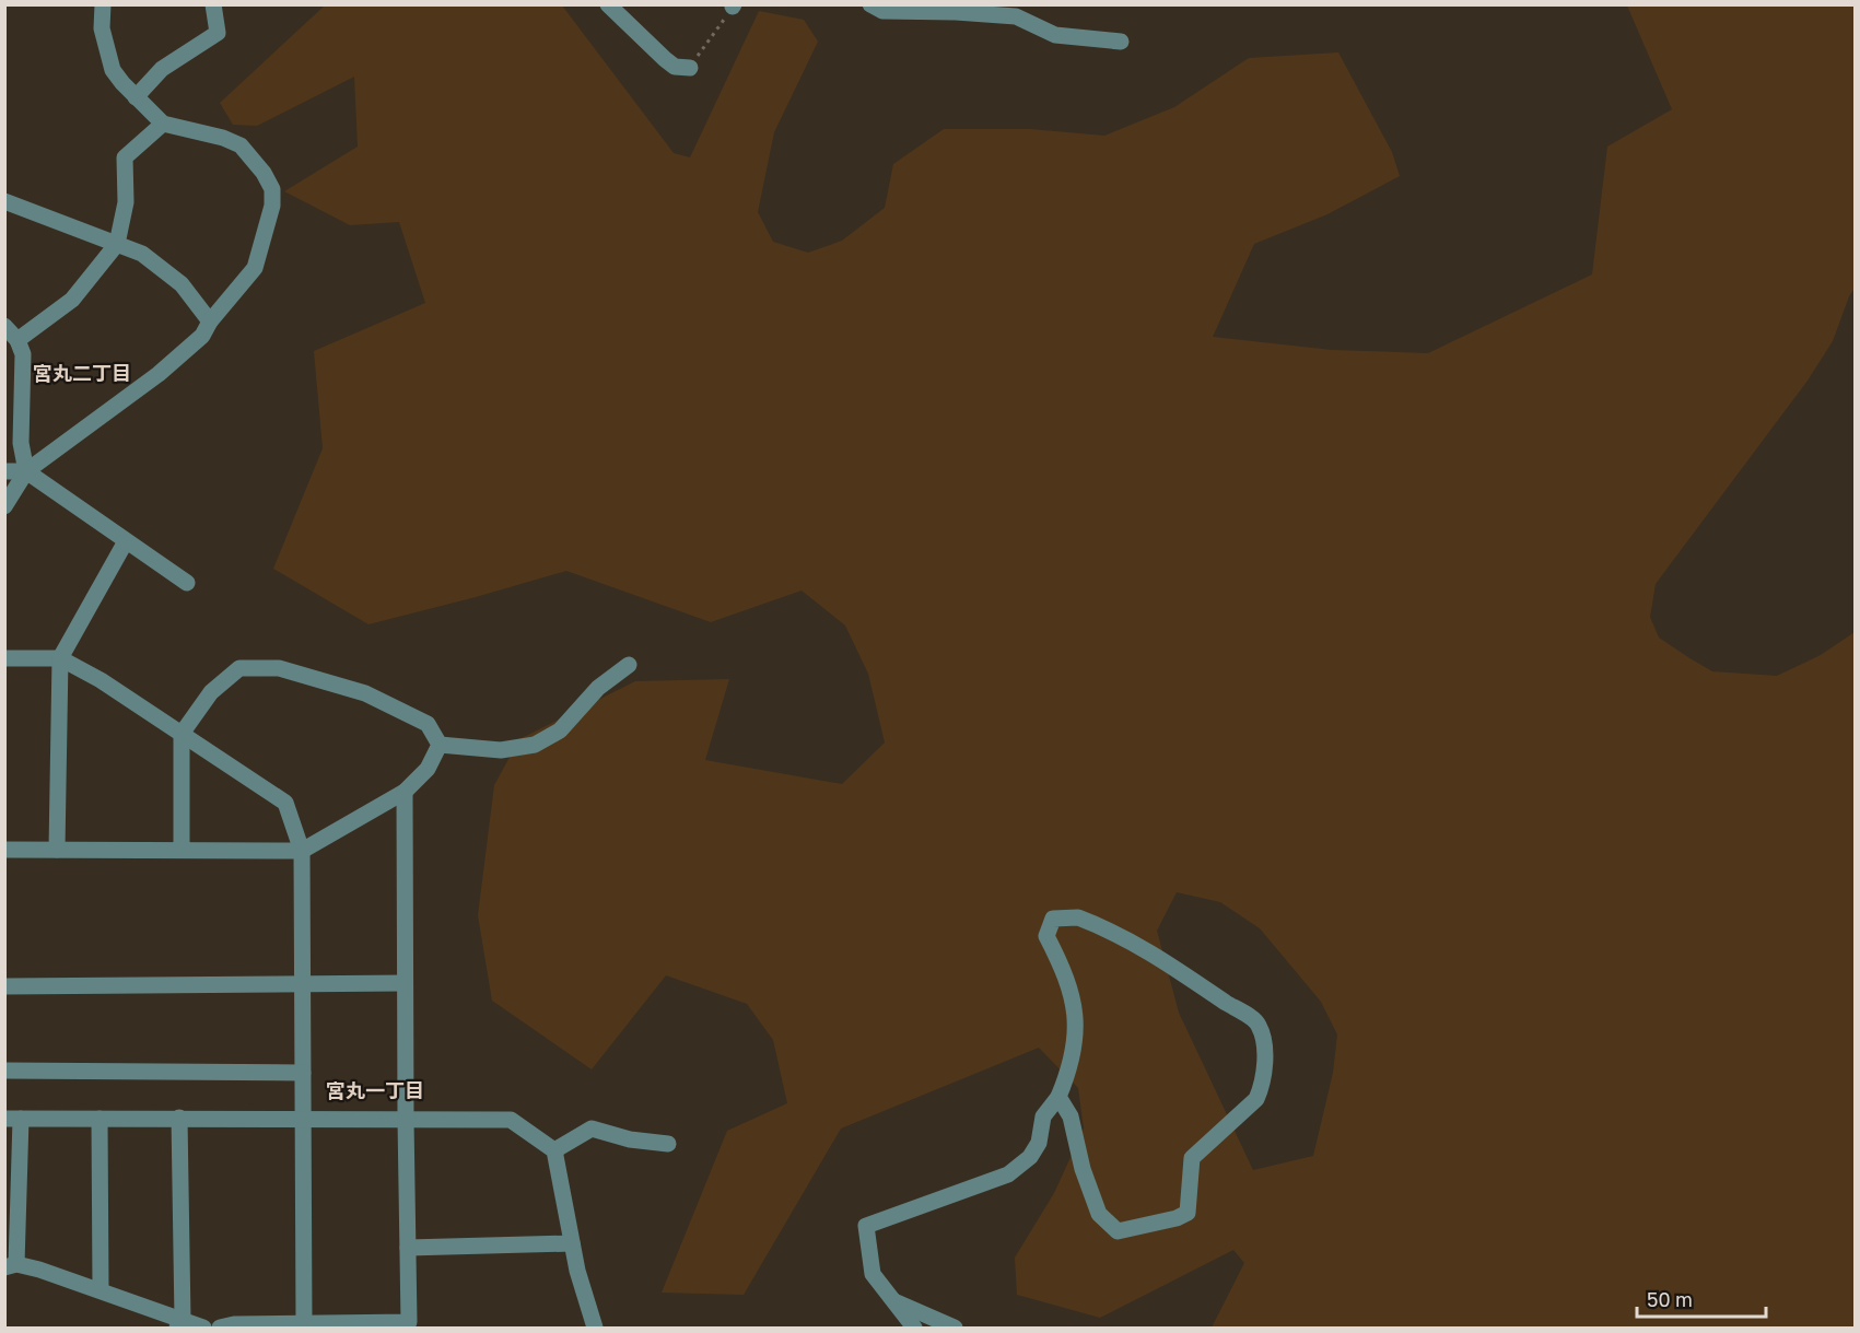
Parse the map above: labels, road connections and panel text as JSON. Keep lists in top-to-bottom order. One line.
{"districts":["宮丸二丁目","宮丸一丁目"],"scale_bar":"50 m"}
